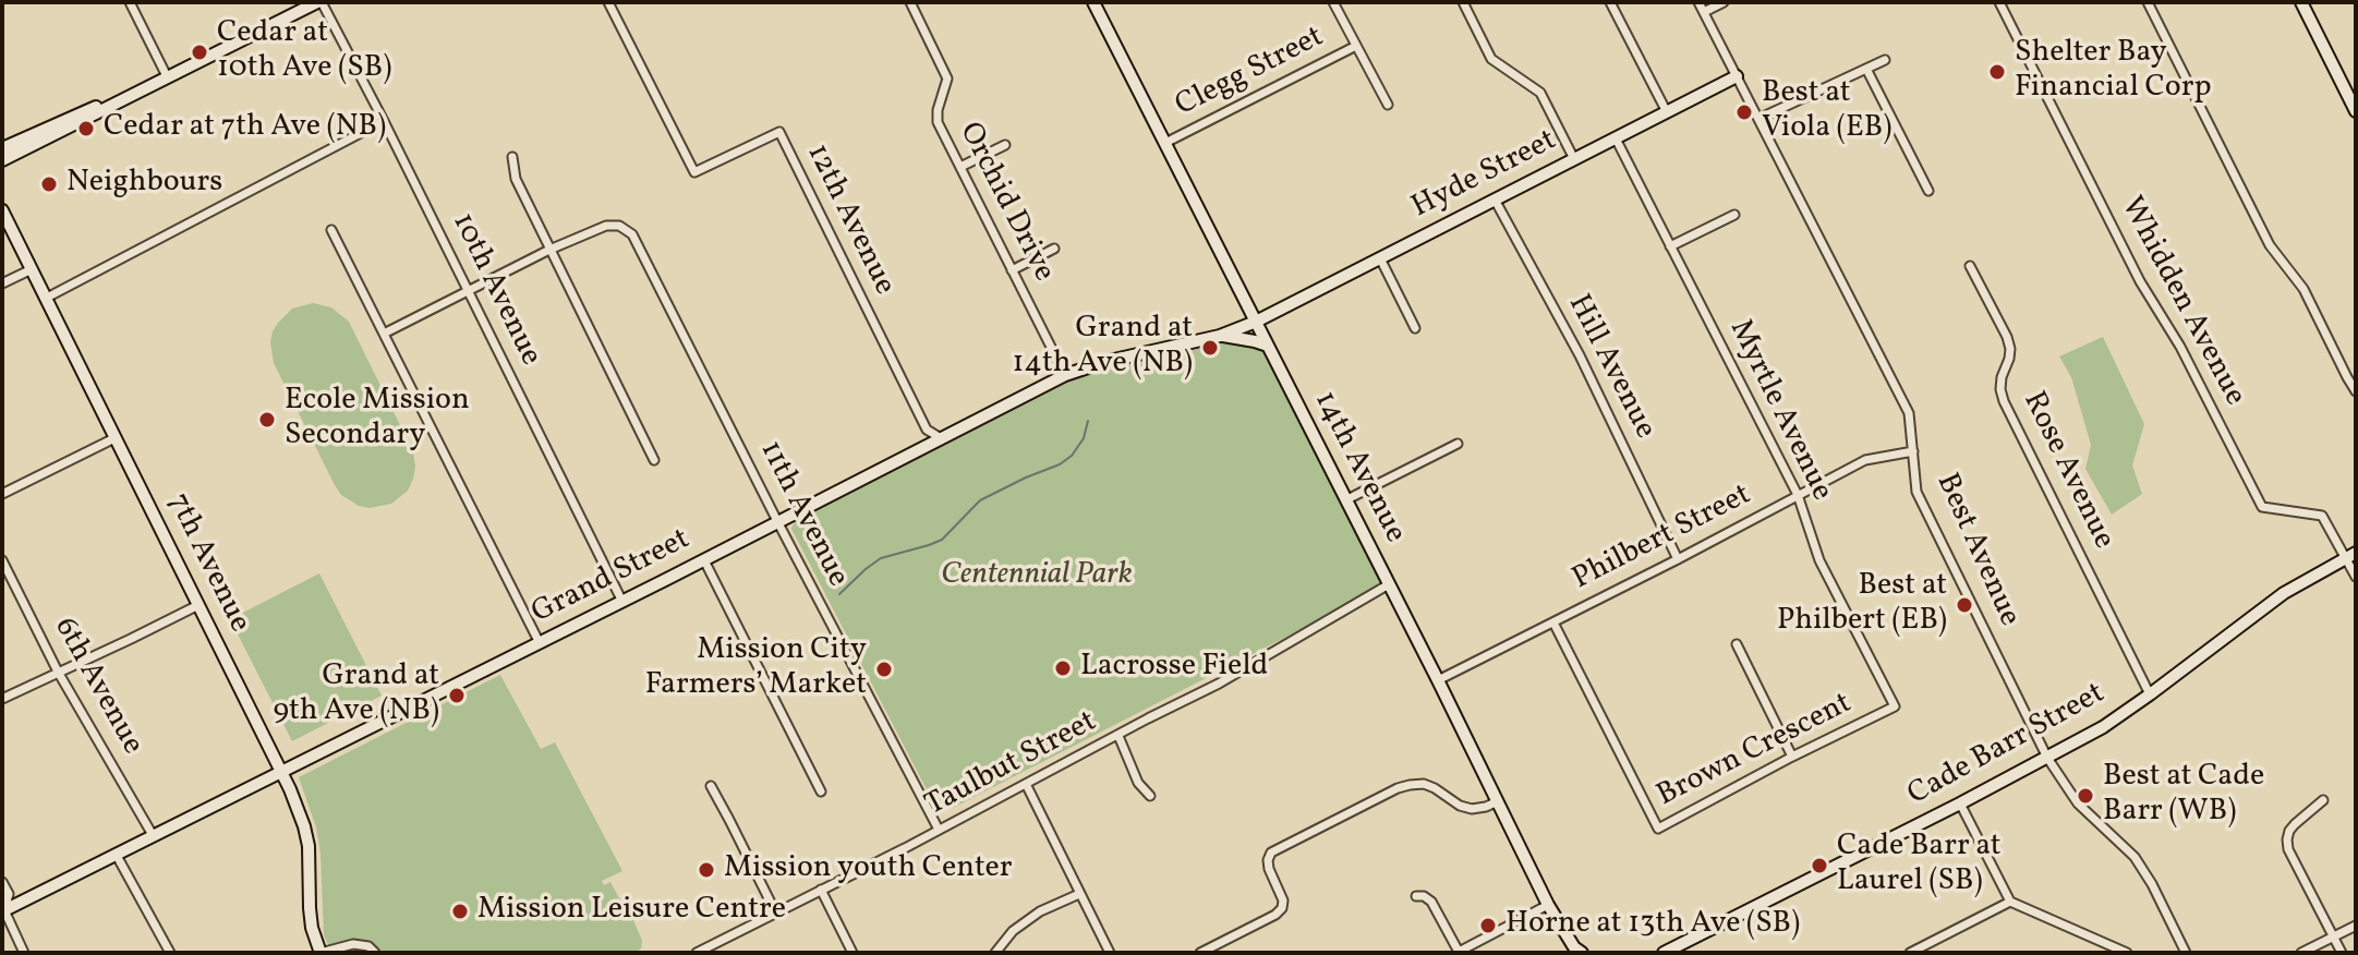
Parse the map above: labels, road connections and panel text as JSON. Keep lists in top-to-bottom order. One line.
{"streets":{"street":["Clegg Street","Hyde Street","Orchid Drive","12th Avenue","10th Avenue","Whidden Avenue","Hill Avenue","Myrtle Avenue","14th Avenue","Rose Avenue","11th Avenue","Philbert Street","Best Avenue","7th Avenue","Grand Street","6th Avenue","Cade Barr Street","Brown Crescent","Taulbut Street"]},"crossings":[["Clegg Street","14th Avenue"],["Hyde Street","Hill Avenue"],["Hyde Street","Myrtle Avenue"],["Hyde Street","14th Avenue"],["Hyde Street","Best Avenue"],["Hyde Street","Grand Street"],["Orchid Drive","Grand Street"],["12th Avenue","Grand Street"],["10th Avenue","Grand Street"],["Whidden Avenue","Cade Barr Street"],["Hill Avenue","Philbert Street"],["Myrtle Avenue","Philbert Street"],["Myrtle Avenue","Brown Crescent"],["14th Avenue","Philbert Street"],["14th Avenue","Grand Street"],["14th Avenue","Taulbut Street"],["Rose Avenue","Cade Barr Street"],["11th Avenue","Grand Street"],["11th Avenue","Taulbut Street"],["Philbert Street","Best Avenue"],["Philbert Street","Brown Crescent"],["Best Avenue","Cade Barr Street"],["7th Avenue","Grand Street"],["Grand Street","6th Avenue"]],"parks":["Centennial Park"],"places":["Cedar at 10th Ave (SB)","Shelter Bay Financial Corp","Best at Viola (EB)","Cedar at 7th Ave (NB)","Neighbours","Grand at 14th Ave (NB)","Ecole Mission Secondary","Best at Philbert (EB)","Lacrosse Field","Mission City Farmers’ Market","Grand at 9th Ave (NB)","Best at Cade Barr (WB)","Cade Barr at Laurel (SB)","Mission youth Center","Mission Leisure Centre","Horne at 13th Ave (SB)"]}
